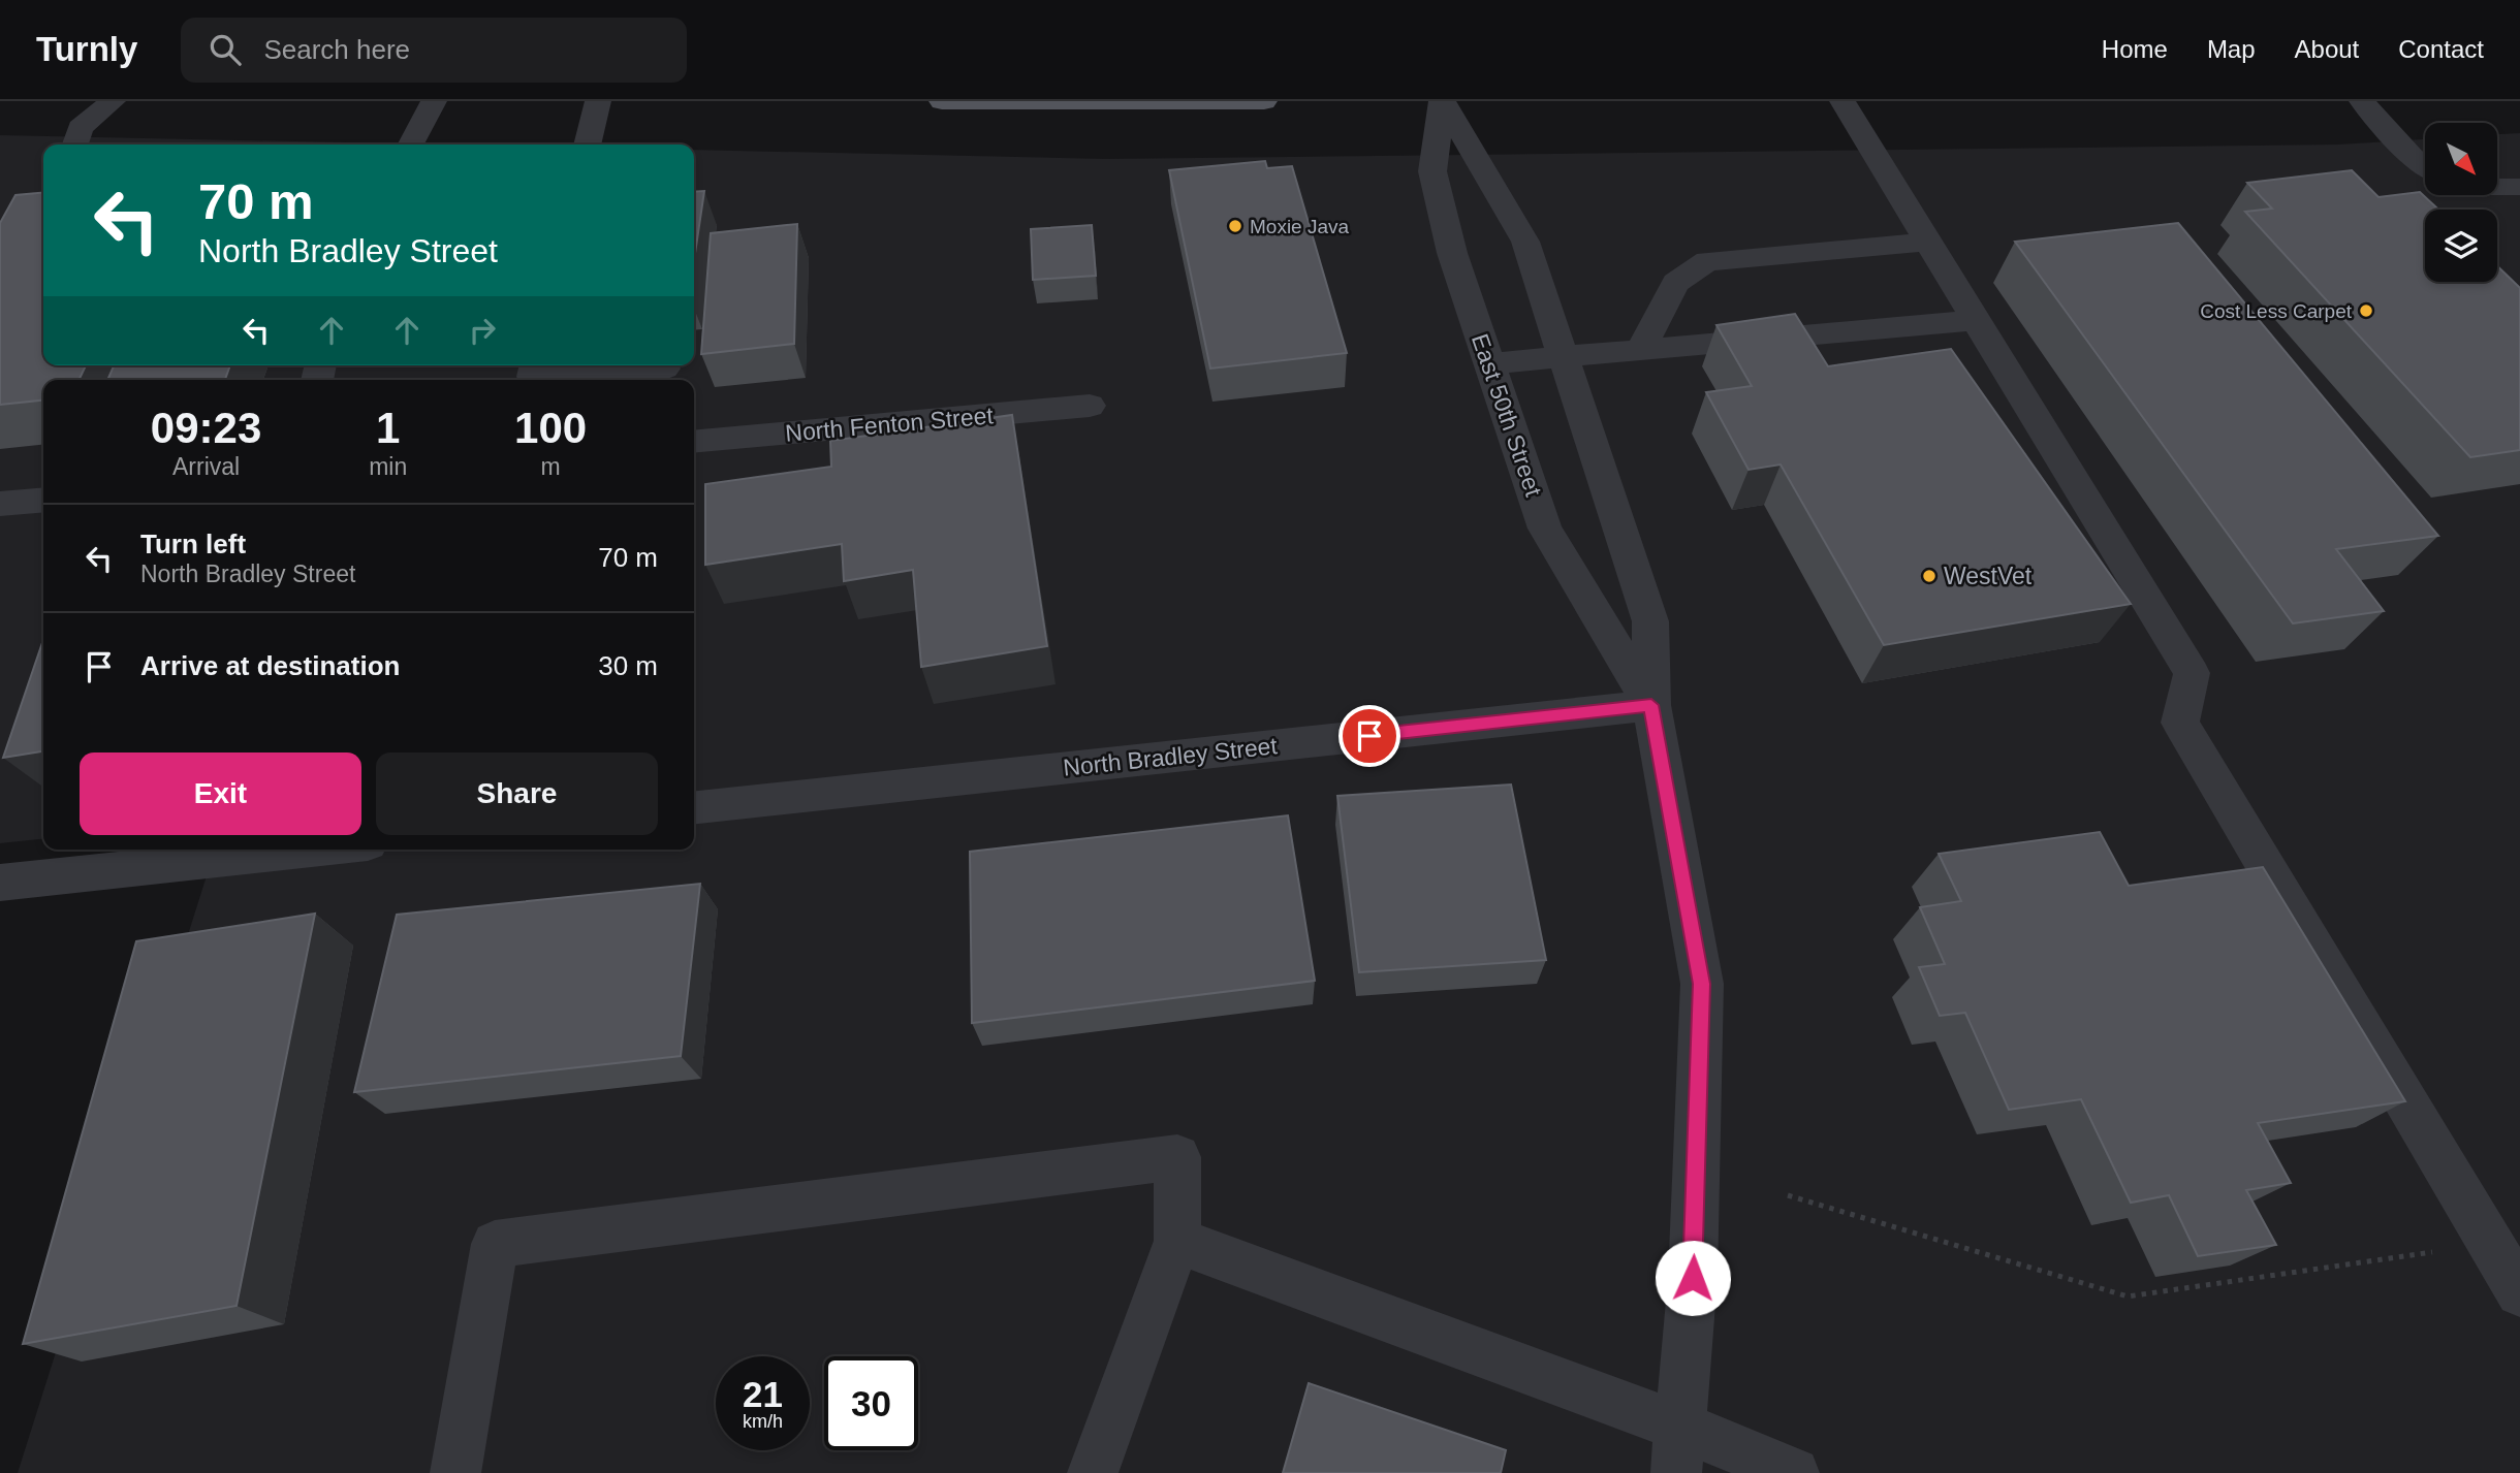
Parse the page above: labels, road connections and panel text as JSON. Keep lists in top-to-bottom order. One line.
{"streets":{"street":["East 50th Street","North Fenton Street","North Bradley Street"]},"crossings":[["East 50th Street","North Bradley Street"]],"places":["Moxie Java","Cost Less Carpet","WestVet"],"north":"bottom right","page":{"header":"Turnly","search":"Search here","nav":["Home","Map","About","Contact"],"turn":["70 m","North Bradley Street"],"eta":["09:23","Arrival","1","min","100","m"],"list":[{"name":"Turn left","note":"North Bradley Street","value":"70 m"},{"name":"Arrive at destination","value":"30 m"}],"buttons":["Exit","Share"],"speed":"21 km/h","limit":"30"}}
